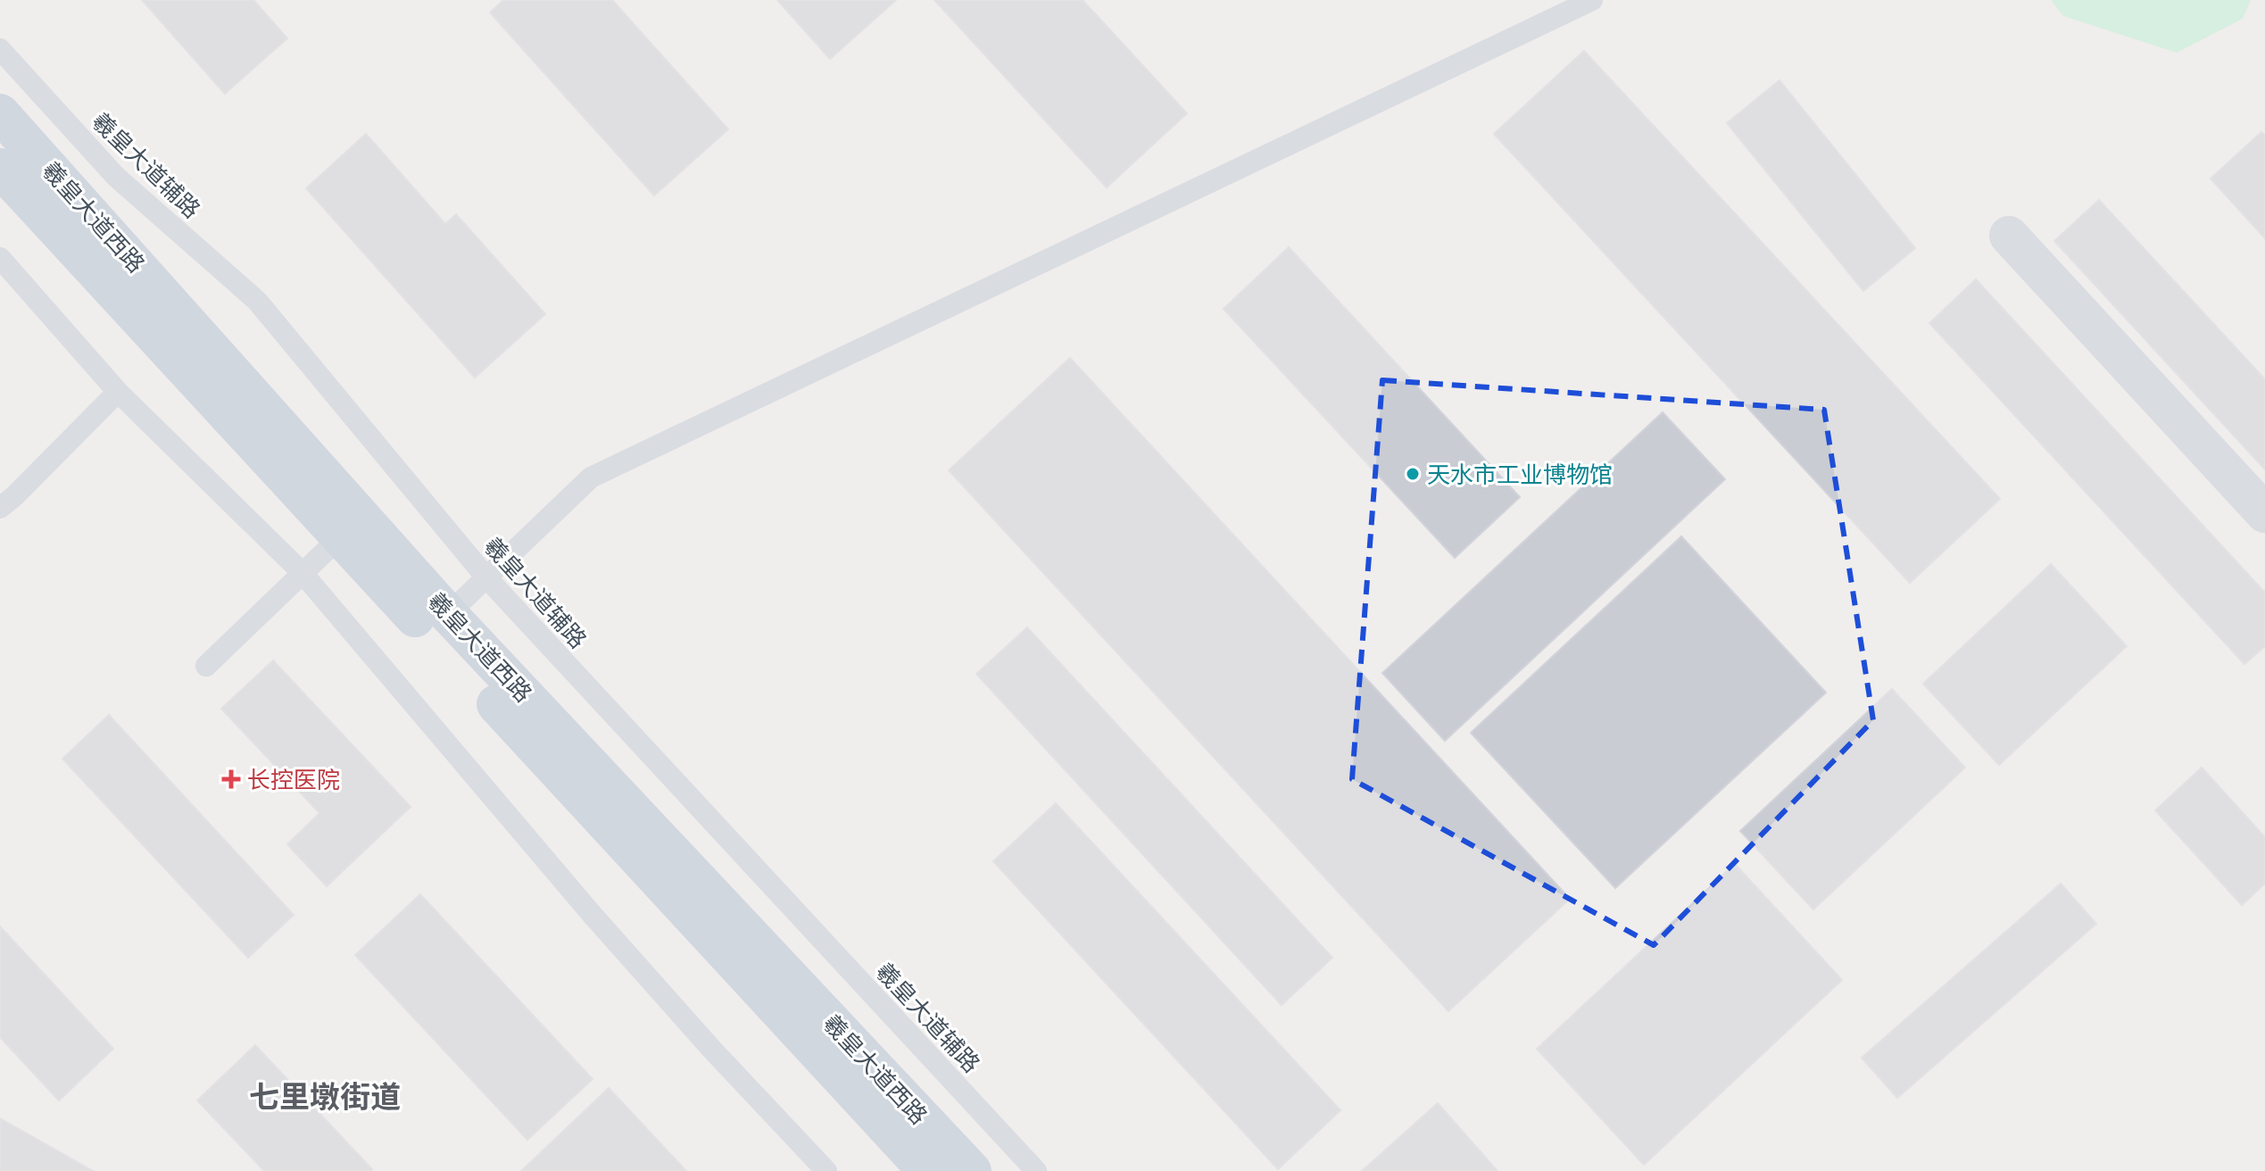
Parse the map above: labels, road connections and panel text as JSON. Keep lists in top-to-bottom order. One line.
{"streets":{"main road":["羲皇大道西路"],"lane":["羲皇大道辅路"]},"districts":["七里墩街道"],"places":{"other":["天水市工业博物馆"],"health":["长控医院"]}}
